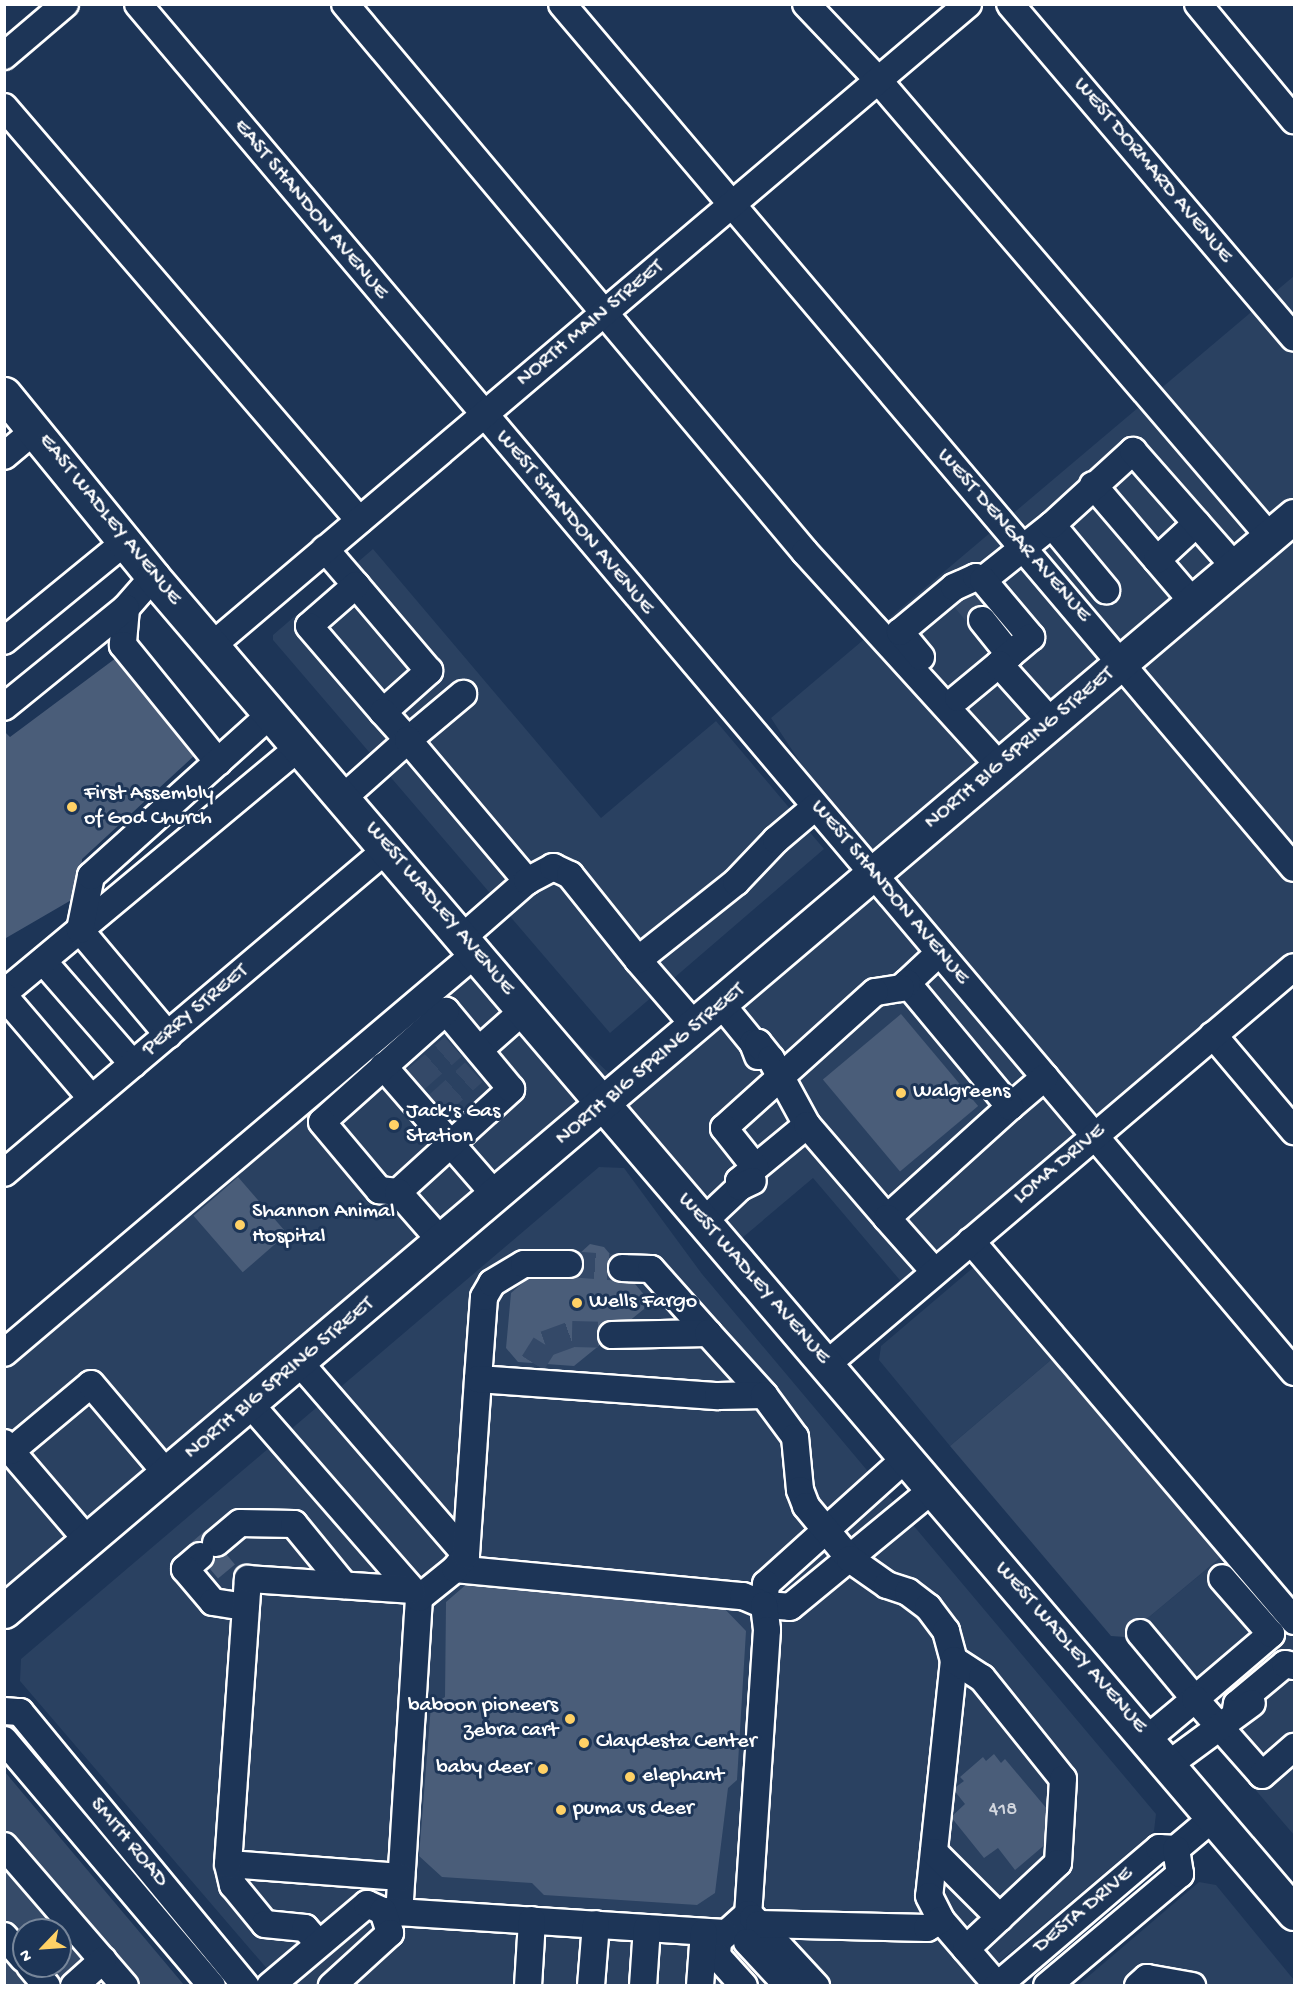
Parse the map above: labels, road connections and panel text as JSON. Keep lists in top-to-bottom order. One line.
{"streets":{"main road":["EAST WADLEY AVENUE","NORTH BIG SPRING STREET","WEST WADLEY AVENUE"],"street":["WEST DORMARD AVENUE","EAST SHANDON AVENUE","NORTH MAIN STREET","WEST SHANDON AVENUE","WEST DENGAR AVENUE","PERRY STREET","LOMA DRIVE","SMITH ROAD","DESTA DRIVE"]},"crossings":[["EAST SHANDON AVENUE","NORTH MAIN STREET"],["EAST SHANDON AVENUE","WEST SHANDON AVENUE"],["NORTH MAIN STREET","EAST WADLEY AVENUE"],["NORTH MAIN STREET","WEST SHANDON AVENUE"],["NORTH MAIN STREET","WEST DENGAR AVENUE"],["NORTH MAIN STREET","WEST WADLEY AVENUE"],["EAST WADLEY AVENUE","WEST WADLEY AVENUE"],["WEST SHANDON AVENUE","NORTH BIG SPRING STREET"],["WEST SHANDON AVENUE","LOMA DRIVE"],["WEST DENGAR AVENUE","NORTH BIG SPRING STREET"],["NORTH BIG SPRING STREET","WEST WADLEY AVENUE"],["WEST WADLEY AVENUE","PERRY STREET"],["WEST WADLEY AVENUE","LOMA DRIVE"],["WEST WADLEY AVENUE","DESTA DRIVE"]],"places":["First Assembly of God Church","Walgreens","Jack's Gas Station","Shannon Animal Hospital","Wells Fargo","baboon pioneers zebra cart","Claydesta Center","baby deer","elephant","puma vs deer"],"house_numbers":["418"],"north":"bottom left"}
